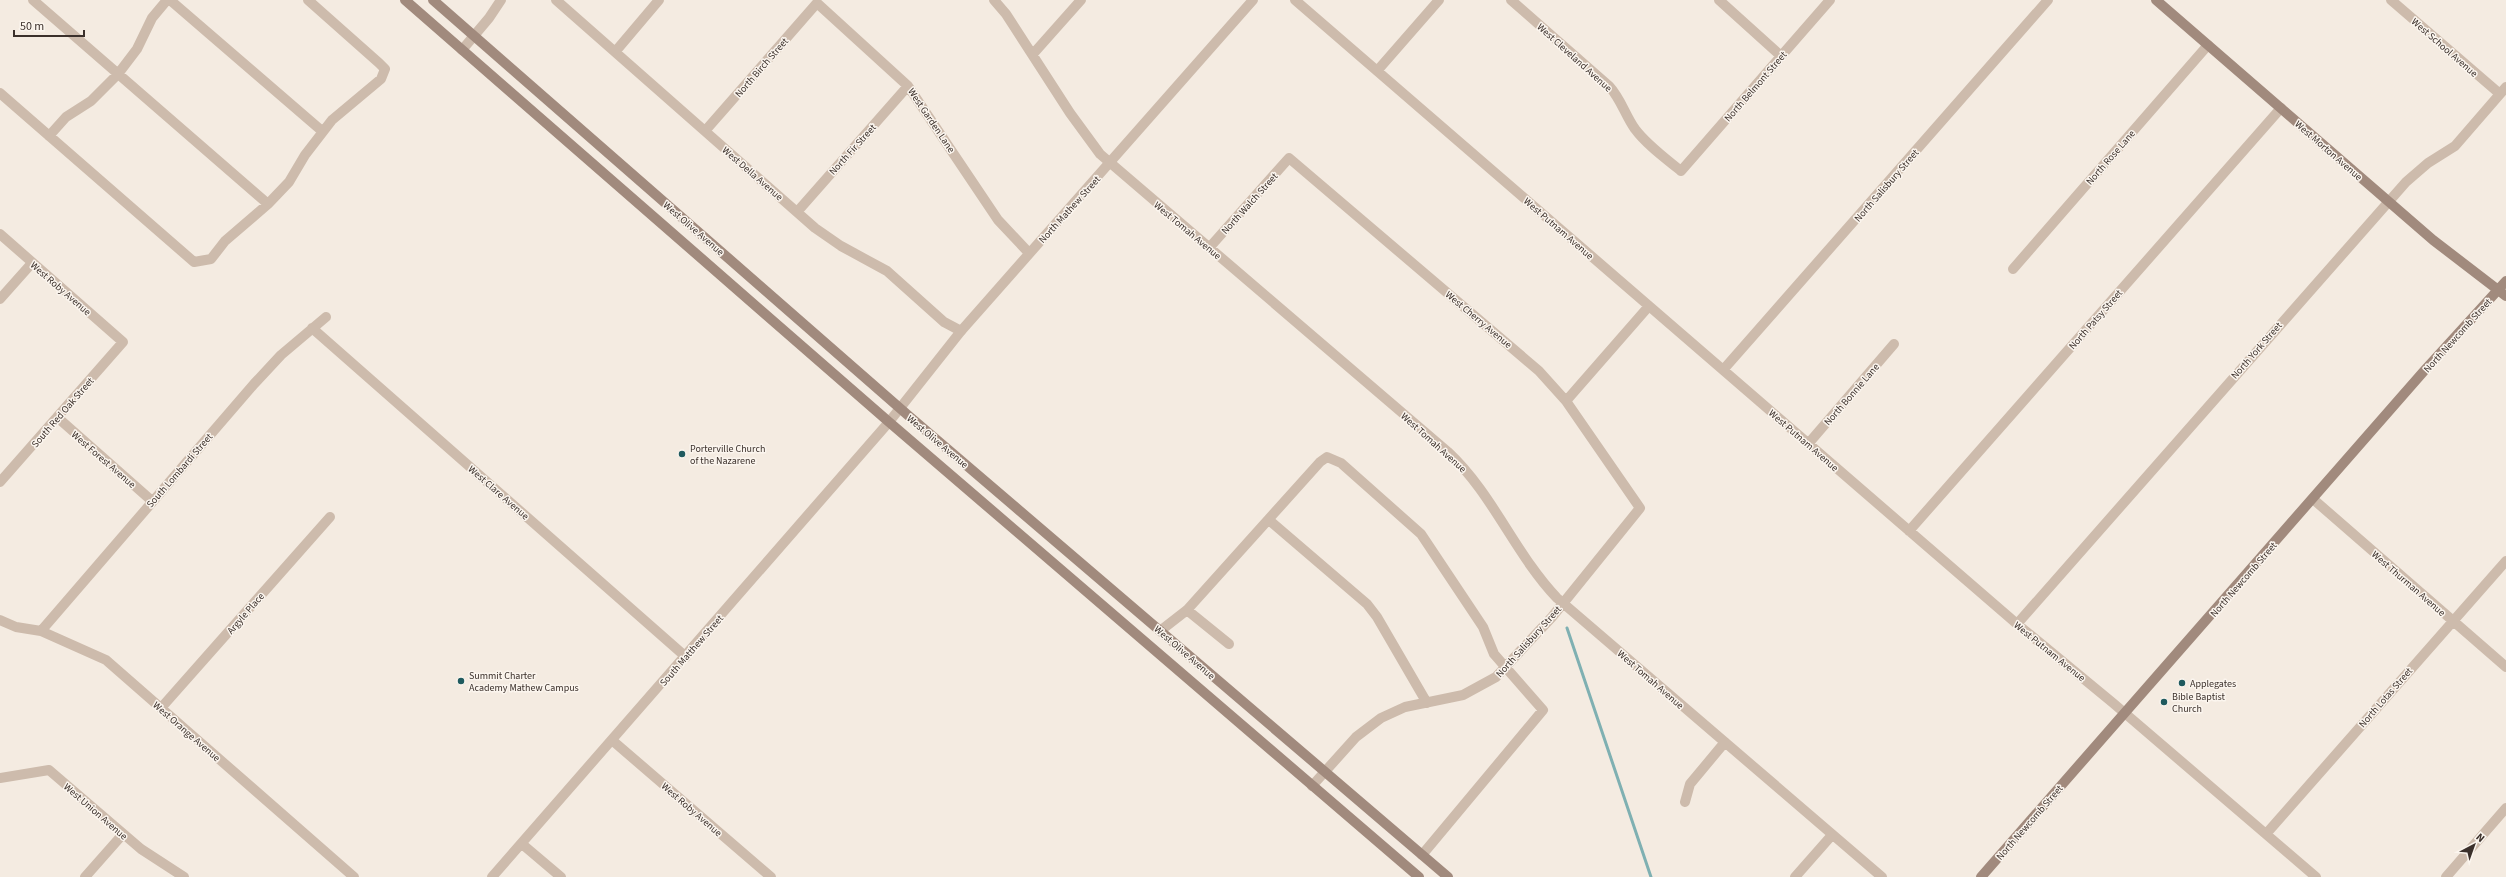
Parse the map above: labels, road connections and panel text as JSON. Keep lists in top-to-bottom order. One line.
{"streets":{"main road":["West Morton Avenue","West Olive Avenue","North Newcomb Street"],"street":["West School Avenue","West Cleveland Avenue","North Birch Street","North Belmont Street","West Garden Lane","North Fir Street","North Rose Lane","West Della Avenue","North Salisbury Street","North Walch Street","North Mathew Street","West Putnam Avenue","West Tomah Avenue","West Roby Avenue","West Cherry Avenue","North Patsy Street","North York Street","North Bonnie Lane","South Red Oak Street","West Forest Avenue","South Lombardi Street","West Clare Avenue","West Thurman Avenue","Argyle Place","South Matthew Street","North Lotas Street","West Orange Avenue","West Union Avenue"]},"crossings":[["West School Avenue","North York Street"],["West Cleveland Avenue","North Belmont Street"],["North Birch Street","West Garden Lane"],["North Birch Street","West Della Avenue"],["West Garden Lane","North Fir Street"],["West Garden Lane","North Mathew Street"],["North Fir Street","West Della Avenue"],["West Morton Avenue","North Rose Lane"],["West Morton Avenue","North Patsy Street"],["West Morton Avenue","North Newcomb Street"],["West Morton Avenue","North York Street"],["West Della Avenue","North Mathew Street"],["North Salisbury Street","West Olive Avenue"],["North Salisbury Street","West Putnam Avenue"],["North Salisbury Street","West Tomah Avenue"],["North Salisbury Street","West Cherry Avenue"],["North Walch Street","West Tomah Avenue"],["North Walch Street","West Cherry Avenue"],["North Mathew Street","West Olive Avenue"],["North Mathew Street","West Tomah Avenue"],["North Mathew Street","South Matthew Street"],["West Olive Avenue","South Matthew Street"],["West Putnam Avenue","North Patsy Street"],["West Putnam Avenue","North Newcomb Street"],["West Putnam Avenue","North York Street"],["West Putnam Avenue","North Bonnie Lane"],["West Putnam Avenue","North Lotas Street"],["West Roby Avenue","South Red Oak Street"],["West Roby Avenue","South Matthew Street"],["North Newcomb Street","West Thurman Avenue"],["South Red Oak Street","West Forest Avenue"],["West Forest Avenue","South Lombardi Street"],["South Lombardi Street","West Clare Avenue"],["South Lombardi Street","West Orange Avenue"],["West Clare Avenue","South Matthew Street"],["West Thurman Avenue","North Lotas Street"],["Argyle Place","West Orange Avenue"]],"places":["Porterville Church of the Nazarene","Summit Charter Academy Mathew Campus","Applegates","Bible Baptist Church"],"scale_bar":"50 m","north":"top right"}
